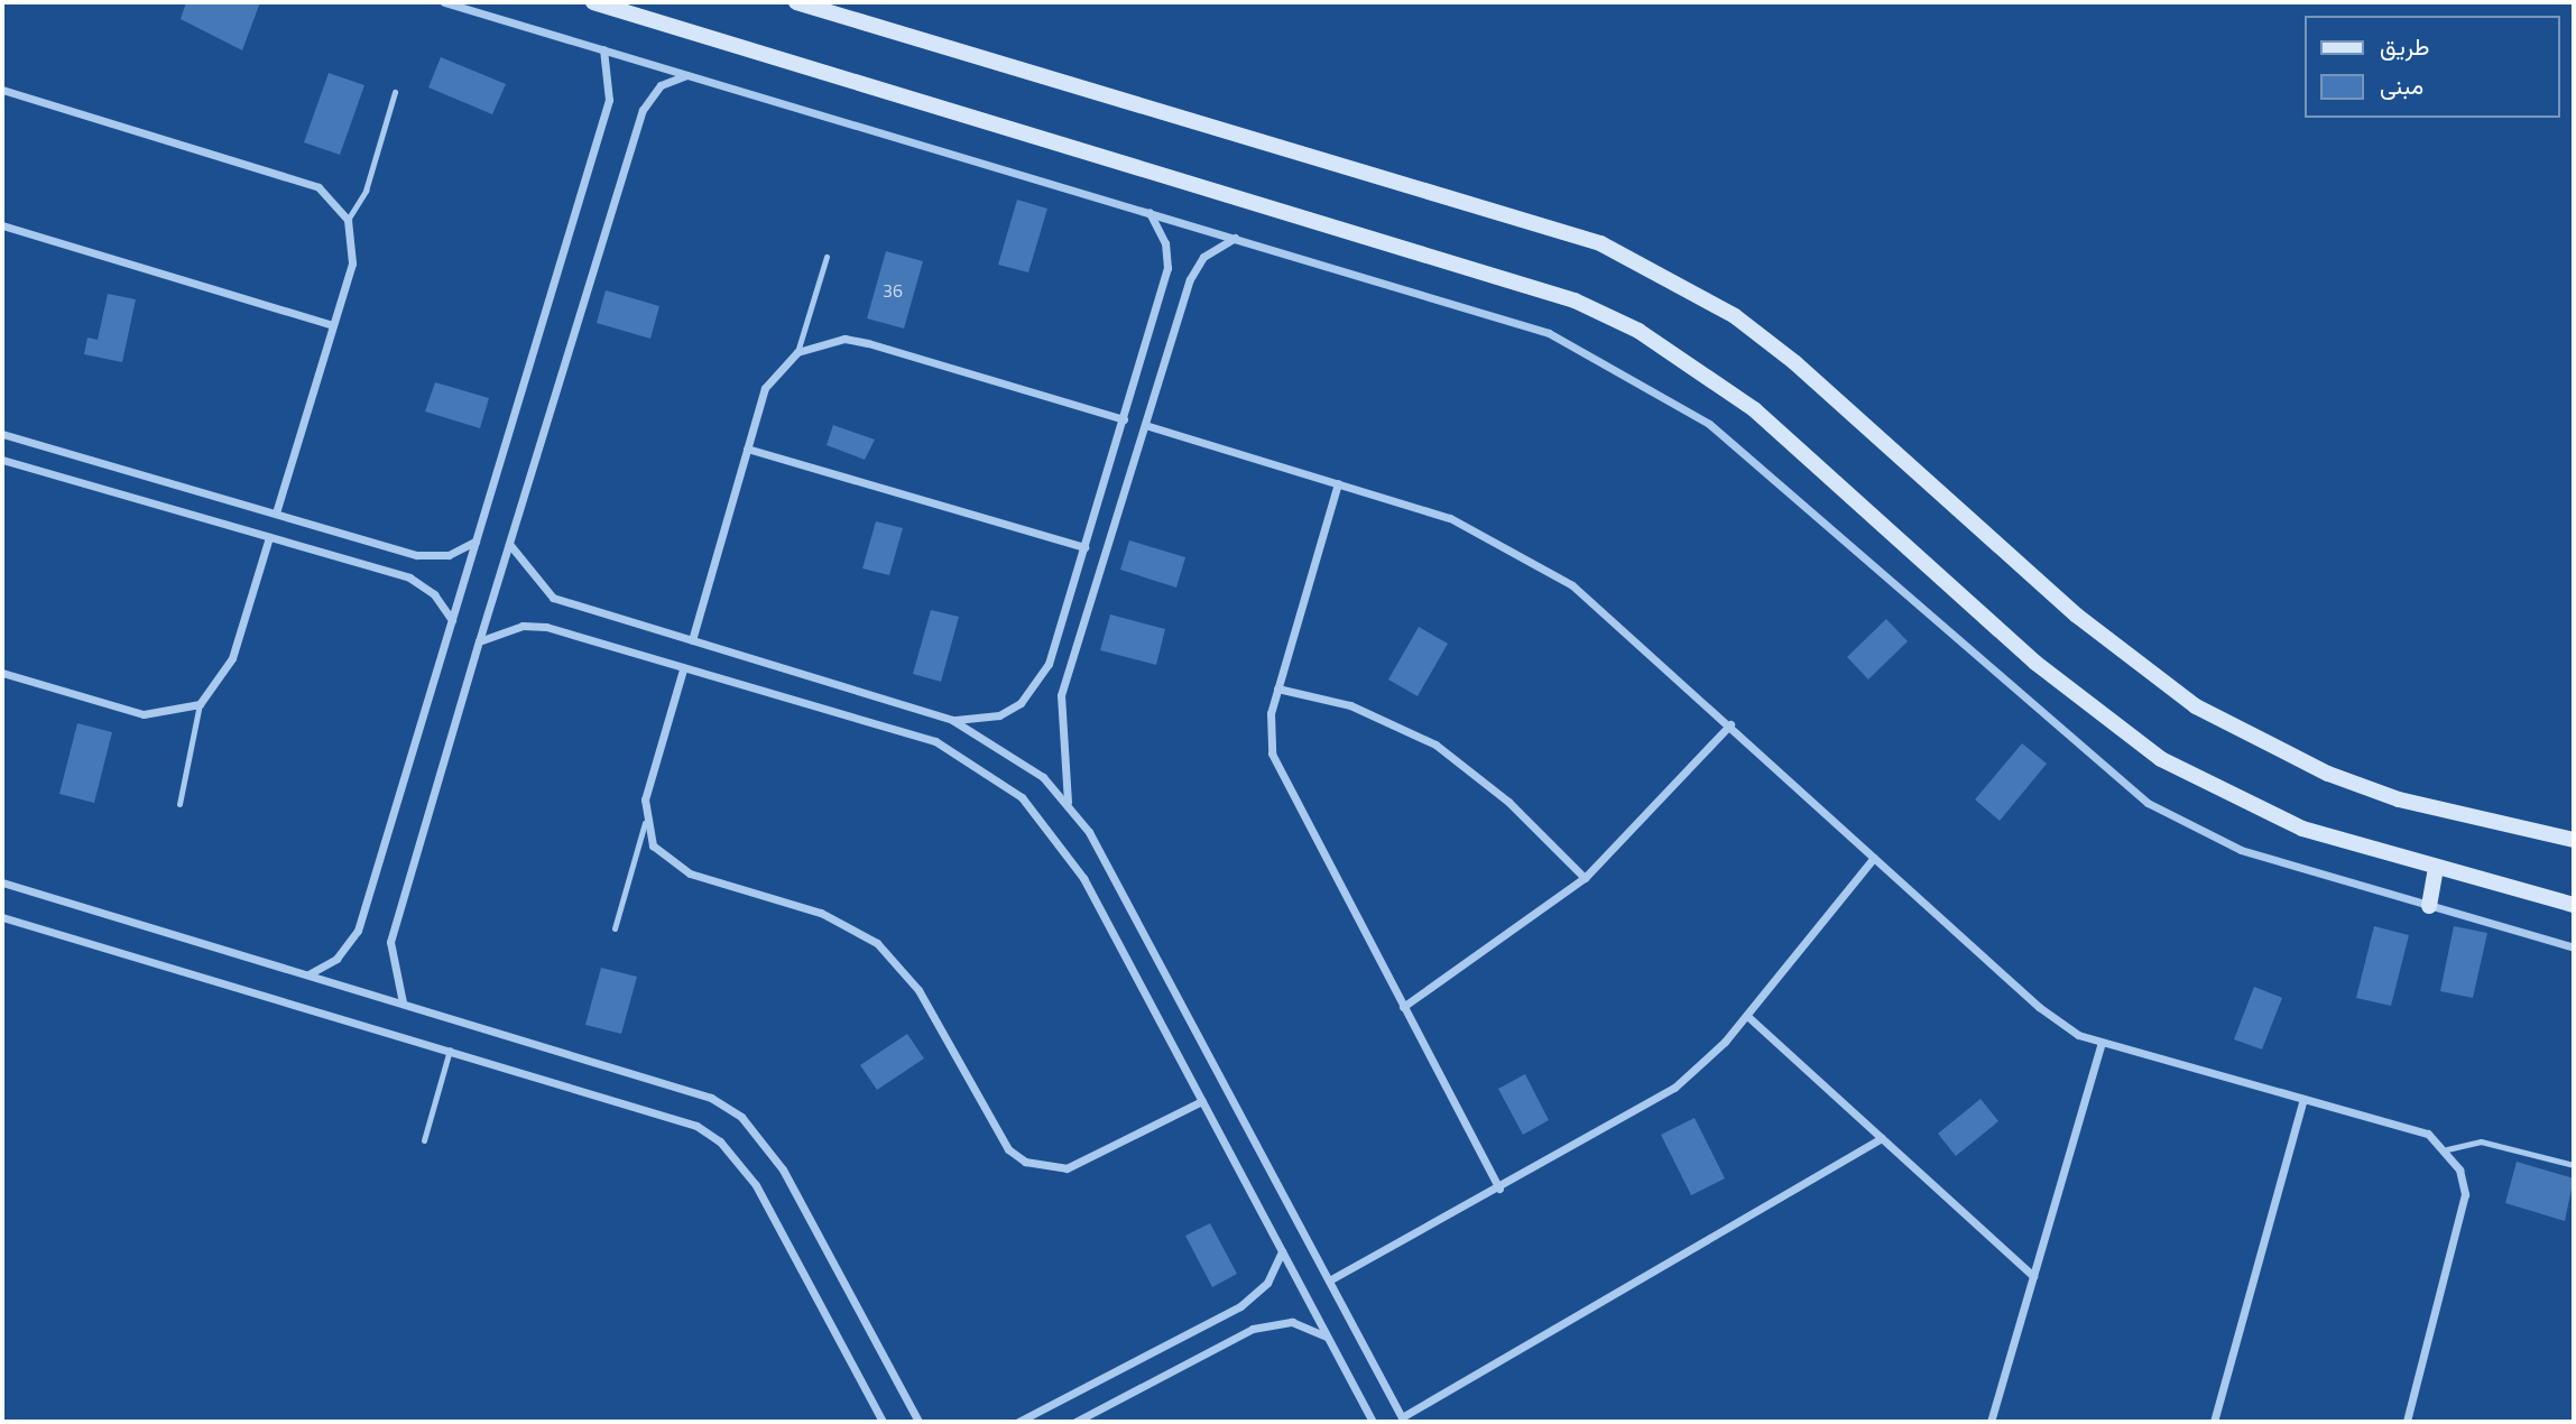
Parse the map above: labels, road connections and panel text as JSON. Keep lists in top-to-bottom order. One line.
{"house_numbers":["36"],"legend":["طريق","مبنى"]}
